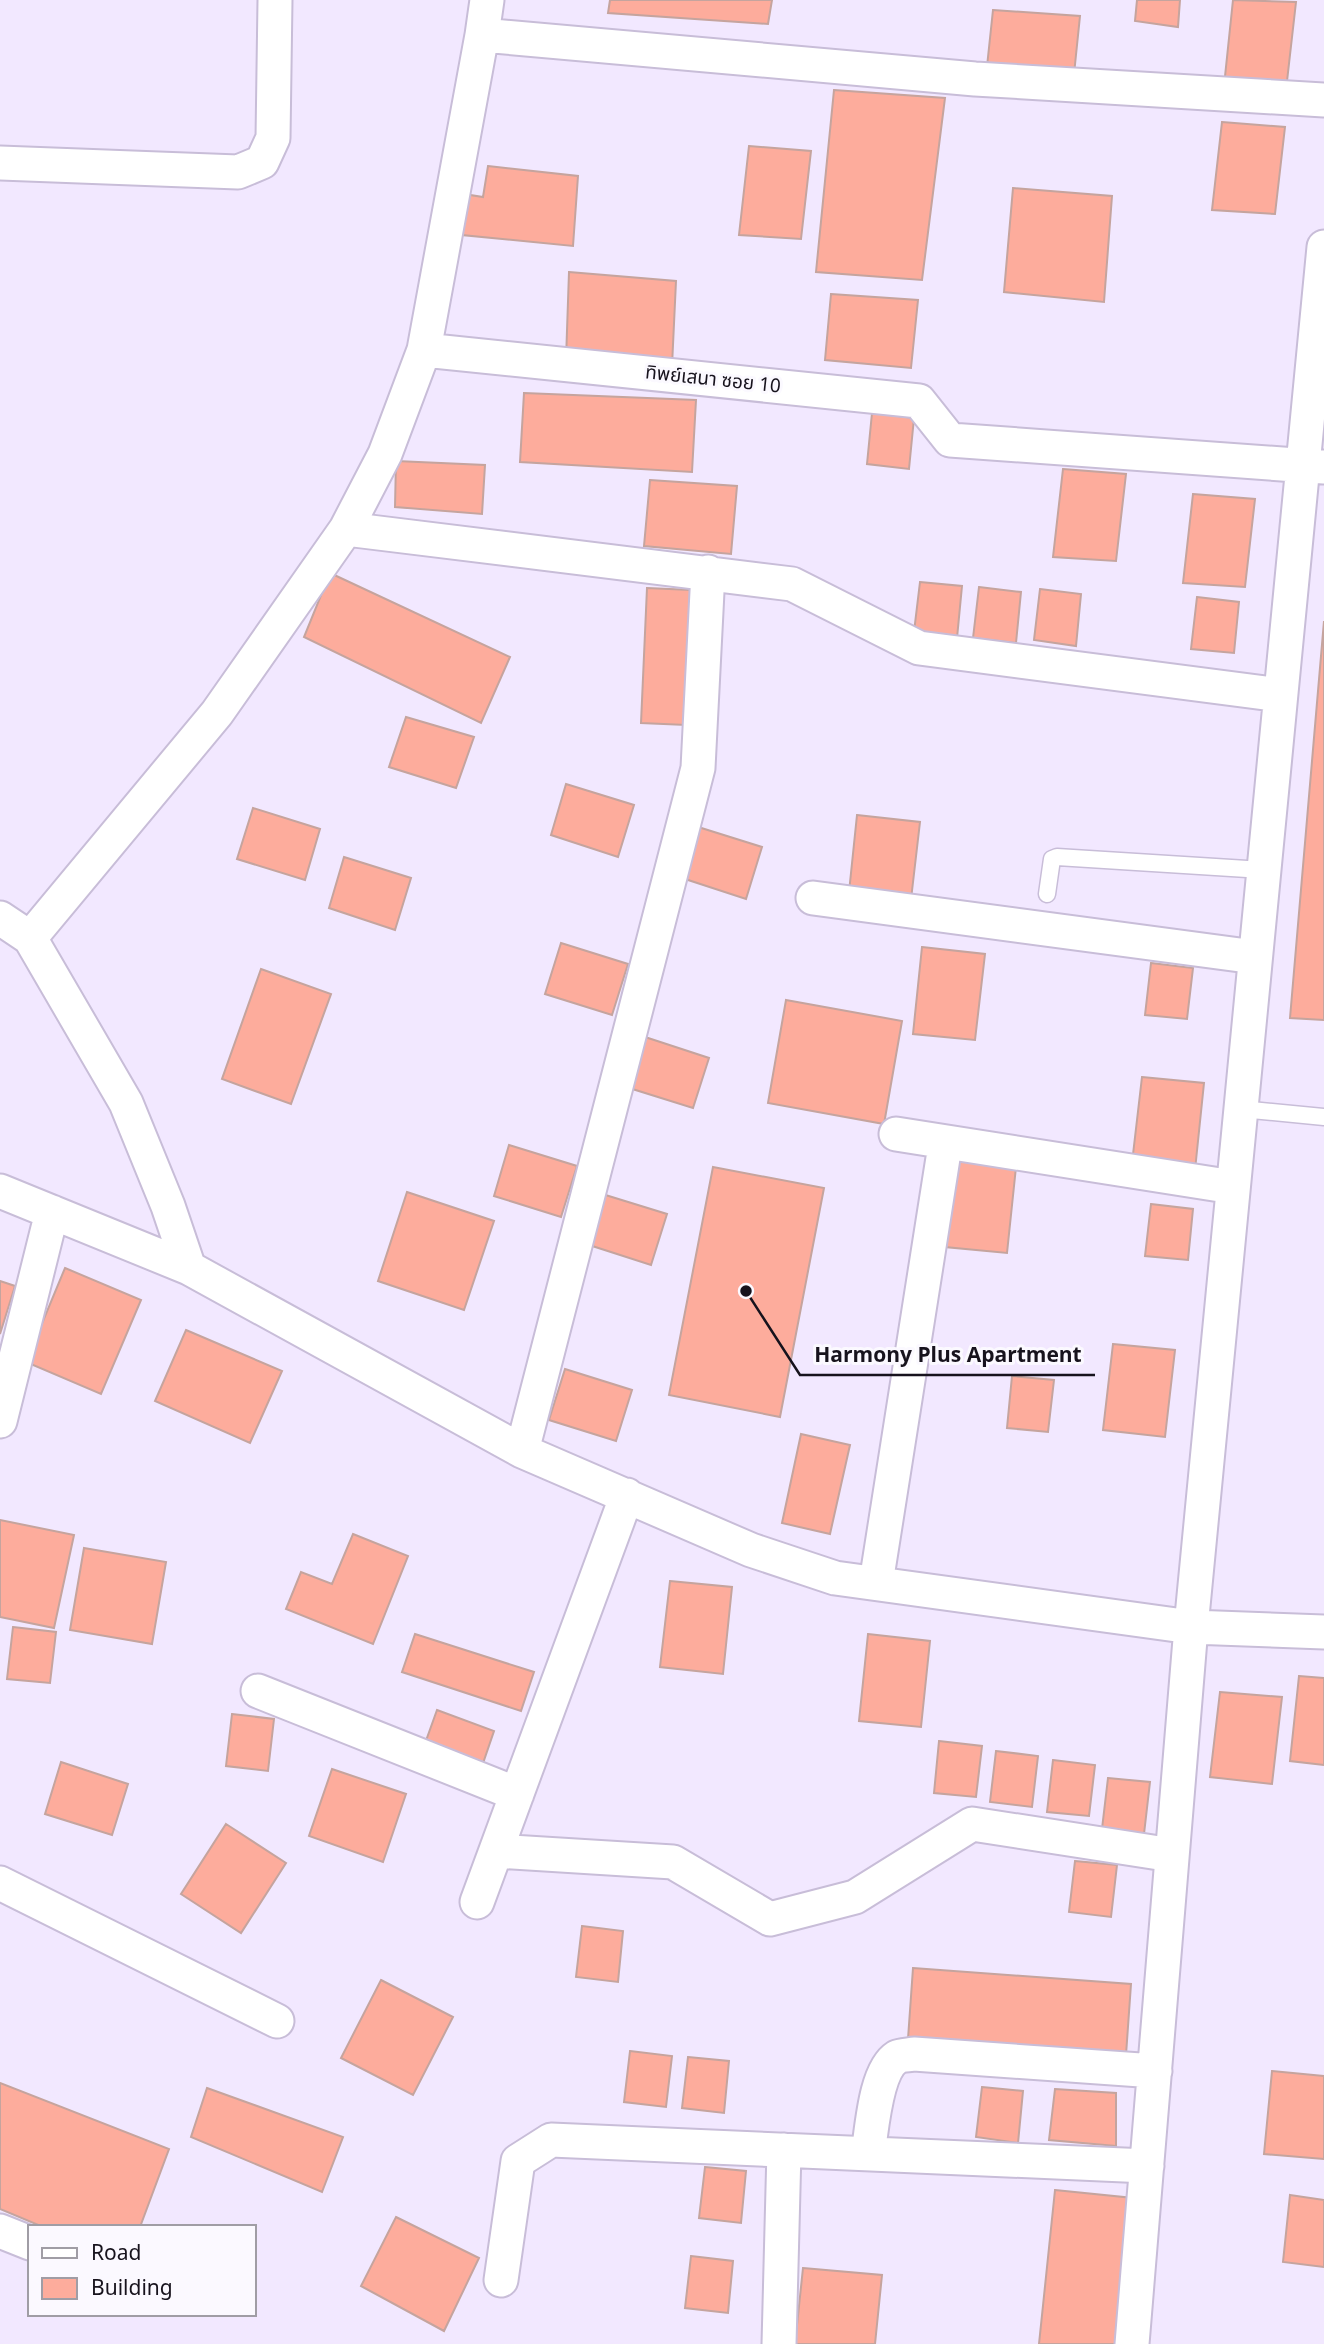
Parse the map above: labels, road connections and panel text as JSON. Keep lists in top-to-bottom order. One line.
{"streets":{"street":["ทิพย์เสนา ซอย 10"]},"places":["Harmony Plus Apartment"],"legend":["Road","Building"]}
